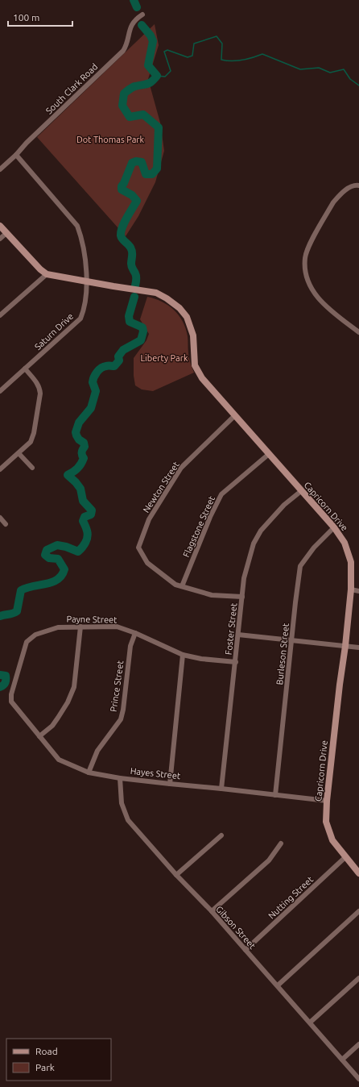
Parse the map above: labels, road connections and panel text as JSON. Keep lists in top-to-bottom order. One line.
{"streets":{"street":["South Clark Road","Saturn Drive","Newton Street","Capricorn Drive","Flagstone Street","Payne Street","Foster Street","Burleson Street","Prince Street","Hayes Street","Nutting Street","Gibson Street"]},"crossings":[["South Clark Road","Saturn Drive"],["Saturn Drive","Capricorn Drive"],["Newton Street","Capricorn Drive"],["Newton Street","Flagstone Street"],["Capricorn Drive","Flagstone Street"],["Capricorn Drive","Foster Street"],["Capricorn Drive","Burleson Street"],["Capricorn Drive","Hayes Street"],["Capricorn Drive","Nutting Street"],["Payne Street","Foster Street"],["Payne Street","Prince Street"],["Payne Street","Hayes Street"],["Foster Street","Hayes Street"],["Burleson Street","Hayes Street"],["Prince Street","Hayes Street"],["Hayes Street","Gibson Street"],["Nutting Street","Gibson Street"]],"parks":["Dot Thomas Park","Liberty Park"],"legend":["Road","Park"],"scale_bar":"100 m"}
